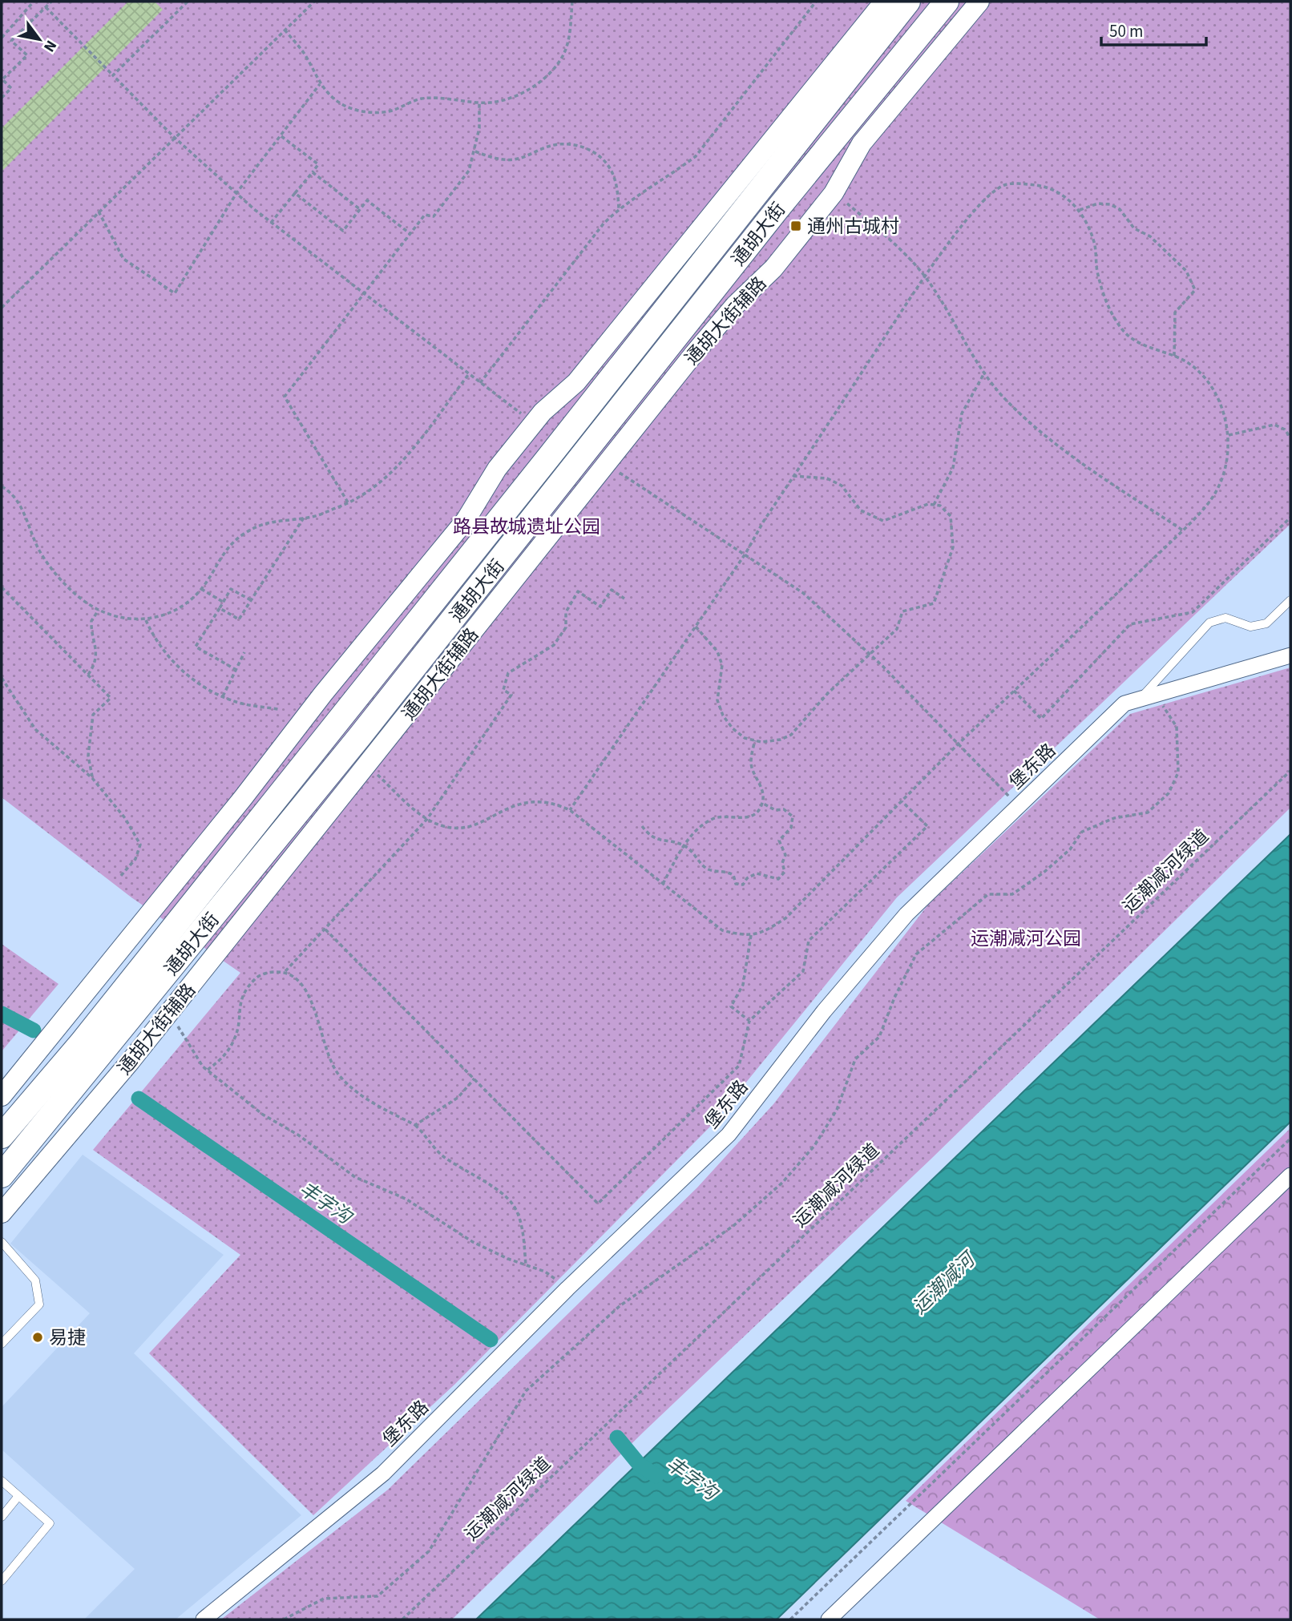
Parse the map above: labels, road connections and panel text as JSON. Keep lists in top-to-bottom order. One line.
{"streets":{"main road":["通胡大街"],"street":["通胡大街辅路","堡东路"],"path":["运潮减河绿道"]},"water":["丰字沟","运潮减河"],"parks":["路县故城遗址公园","运潮减河公园"],"places":{"transit":["通州古城村"],"other":["易捷"]},"scale_bar":"50 m","north":"bottom right"}
